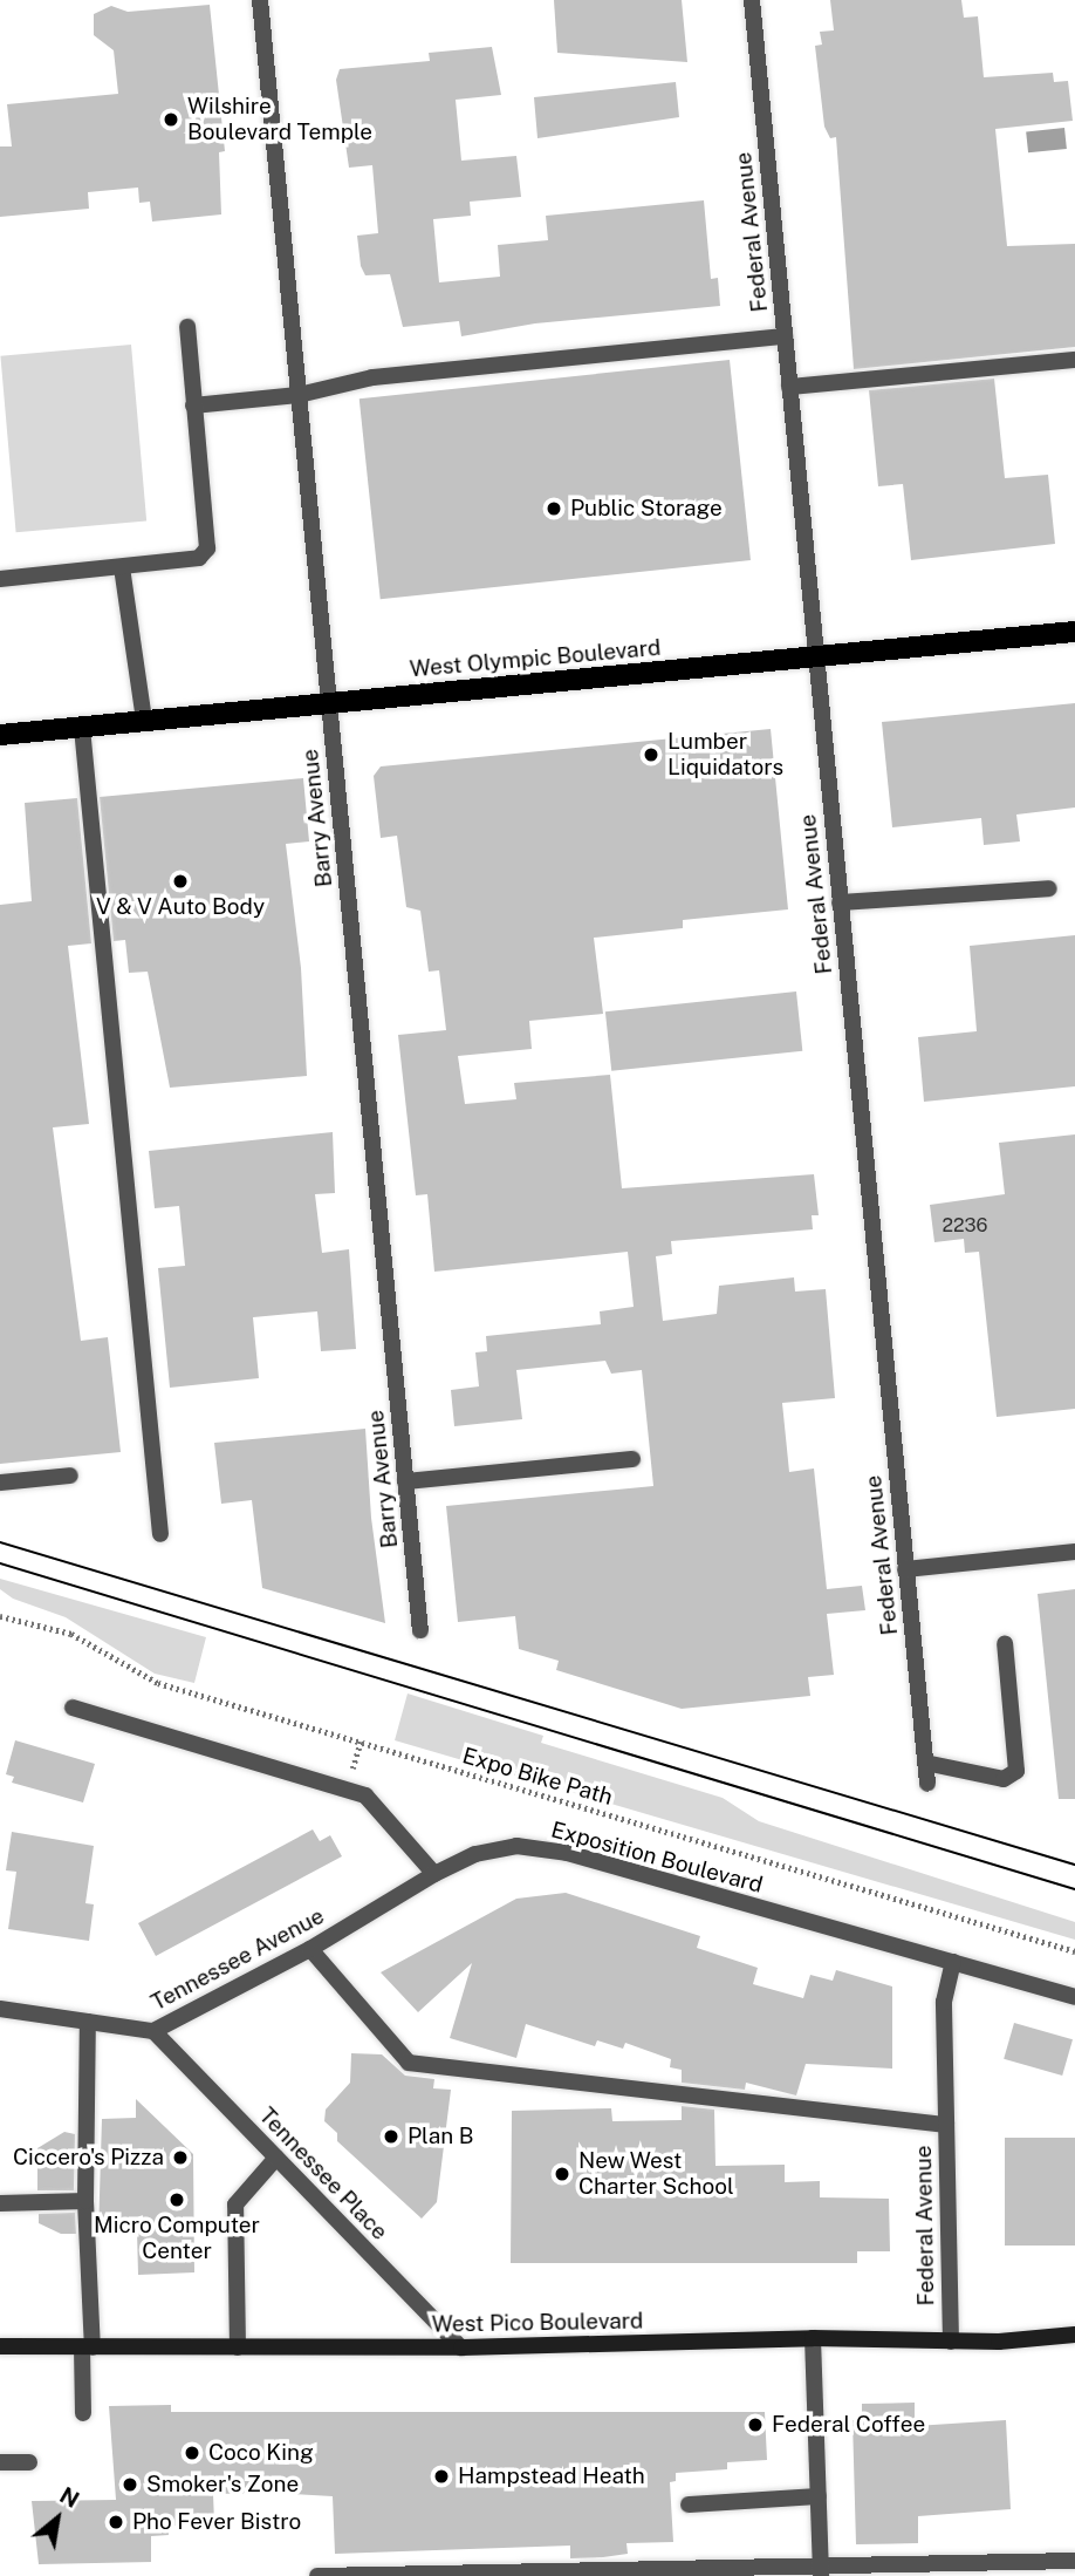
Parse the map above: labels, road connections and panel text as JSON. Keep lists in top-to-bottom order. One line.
{"streets":{"main road":["West Olympic Boulevard","West Pico Boulevard"],"street":["Federal Avenue","Barry Avenue","Exposition Boulevard","Tennessee Avenue","Tennessee Place"],"path":["Expo Bike Path"]},"crossings":[["Federal Avenue","West Olympic Boulevard"],["Federal Avenue","Exposition Boulevard"],["Federal Avenue","West Pico Boulevard"],["West Olympic Boulevard","Barry Avenue"],["Exposition Boulevard","Tennessee Avenue"],["Tennessee Avenue","Tennessee Place"],["Tennessee Place","West Pico Boulevard"]],"places":["Wilshire Boulevard Temple","Public Storage","Lumber Liquidators","V & V Auto Body","Plan B","Ciccero's Pizza","New West Charter School","Micro Computer Center","Federal Coffee","Coco King","Hampstead Heath","Smoker's Zone","Pho Fever Bistro"],"house_numbers":["2236"],"north":"top right"}
